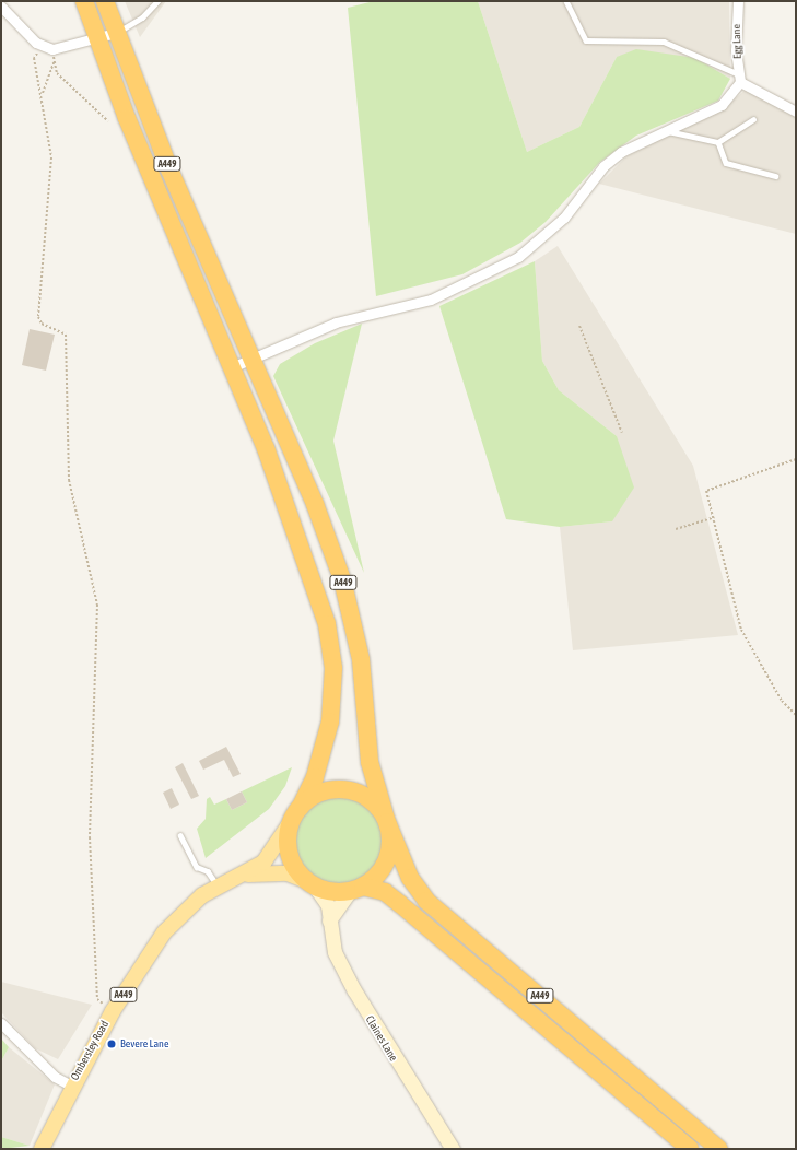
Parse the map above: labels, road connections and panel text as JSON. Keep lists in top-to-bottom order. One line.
{"streets":{"highway":["A449"],"main road":["Ombersley Road"],"street":["Egg Lane","Claines Lane"]},"crossings":[["A449","Claines Lane"],["A449","Ombersley Road"],["Claines Lane","Ombersley Road"]],"places":["Bevere Lane"]}
